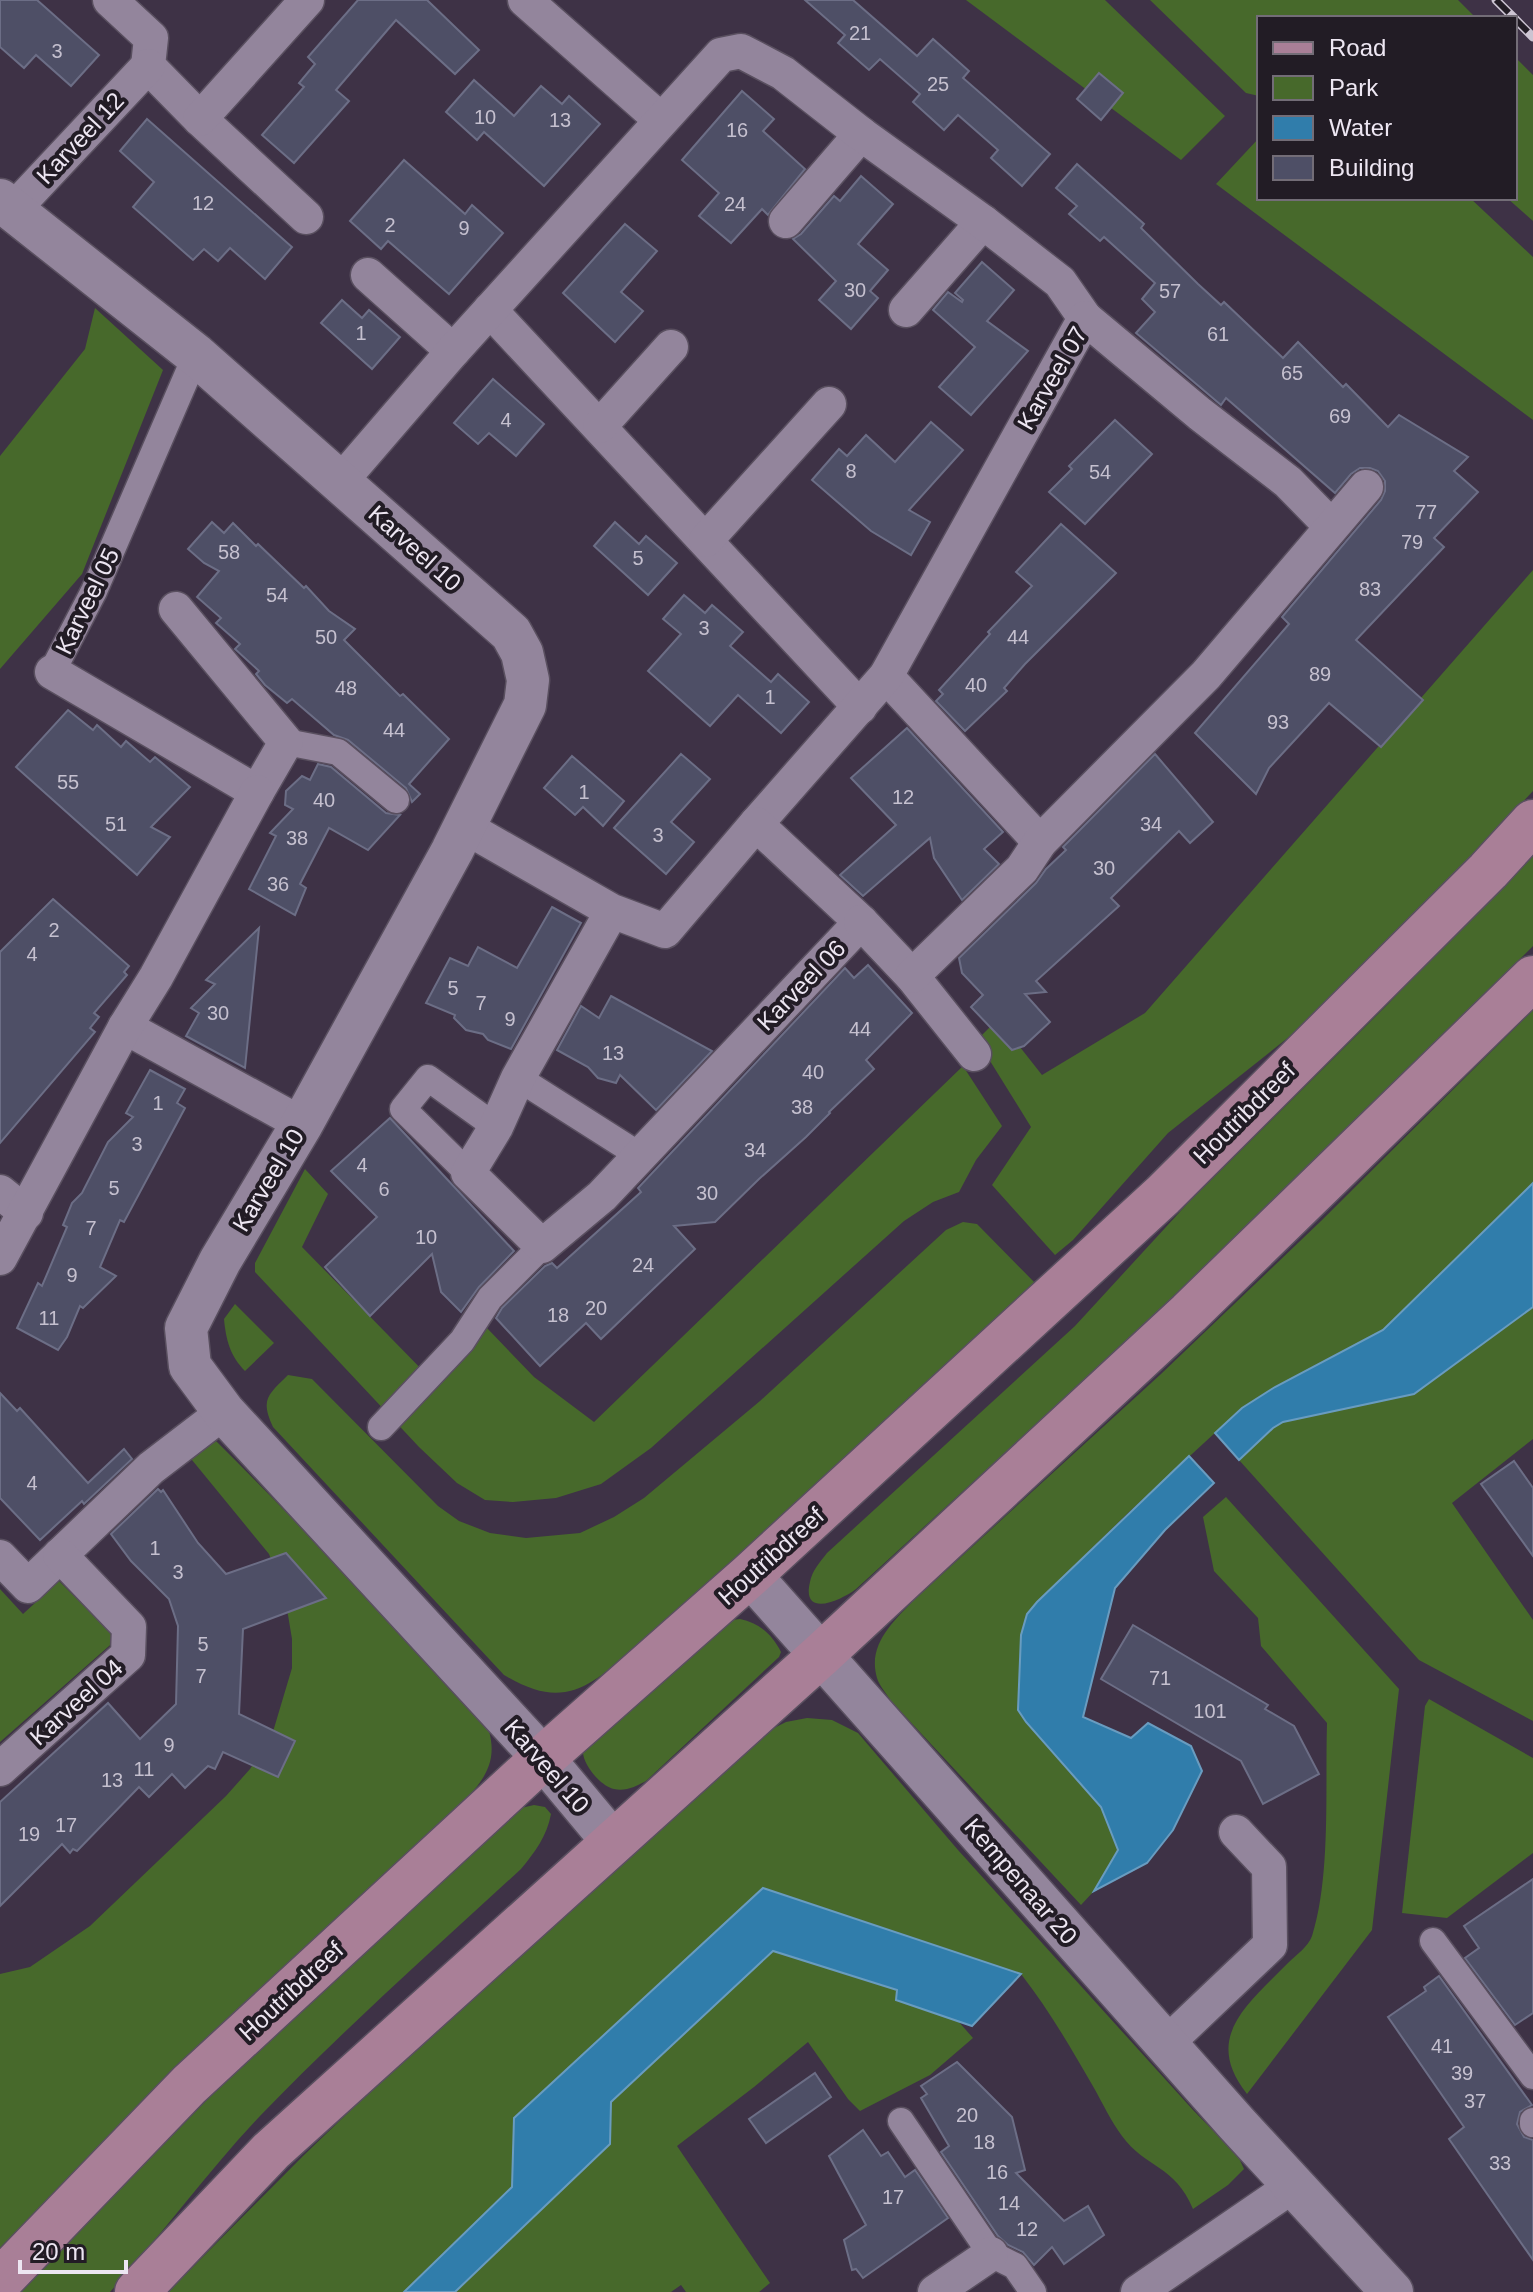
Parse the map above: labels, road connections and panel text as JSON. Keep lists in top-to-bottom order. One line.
{"streets":{"main road":["Houtribdreef"],"street":["Karveel 12","Karveel 07","Karveel 10","Karveel 05","Karveel 06","Karveel 04","Kempenaar 20"]},"crossings":[["Karveel 12","Karveel 10"],["Karveel 07","Karveel 06"],["Karveel 10","Karveel 05"],["Karveel 10","Houtribdreef"],["Houtribdreef","Kempenaar 20"]],"house_numbers":["21","3","25","10","13","16","12","24","2","9","30","57","1","61","65","69","4","8","54","77","79","58","5","83","54","3","50","44","89","40","48","1","93","44","55","1","12","40","51","34","3","38","30","36","2","4","5","7","30","9","44","13","40","1","38","3","34","4","5","6","30","7","10","24","9","20","18","11","4","1","3","5","7","71","101","9","11","13","17","19","41","39","37","20","18","33","16","17","14","12"],"legend":["Road","Park","Water","Building"],"scale_bar":"20 m"}
